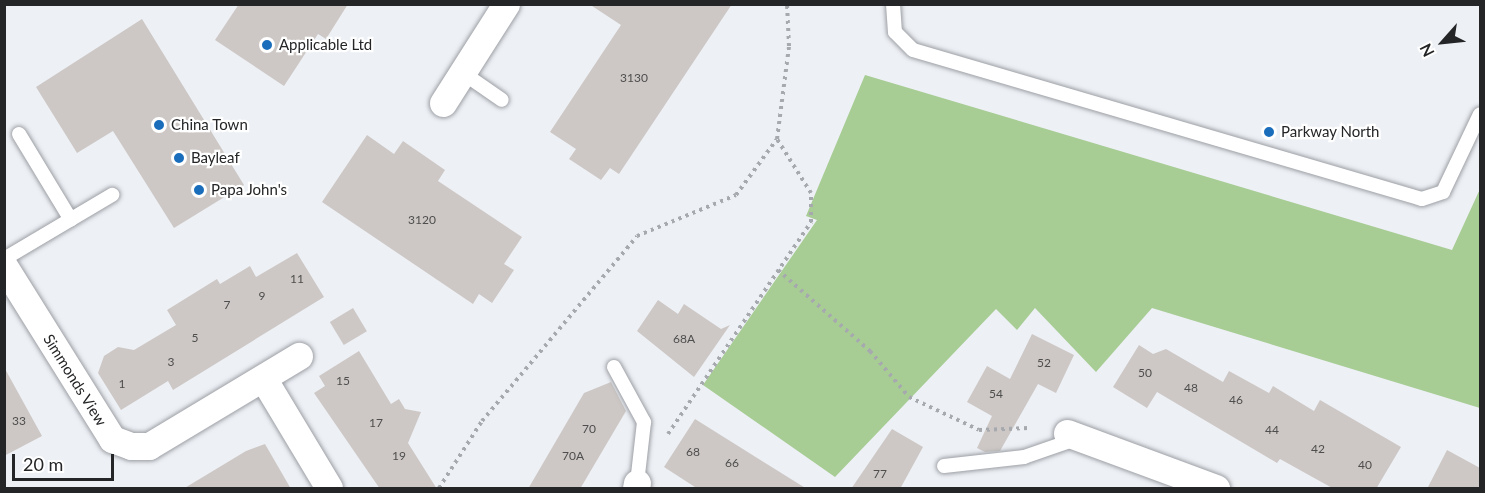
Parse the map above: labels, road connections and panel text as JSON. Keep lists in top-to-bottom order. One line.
{"streets":{"street":["Simmonds View"]},"places":["Applicable Ltd","China Town","Parkway North","Bayleaf","Papa John's"],"house_numbers":["3130","3120","11","9","7","5","68A","3","52","50","15","1","48","54","46","33","17","70","44","42","68","19","70A","66","40","77"],"scale_bar":"20 m","north":"bottom left"}
